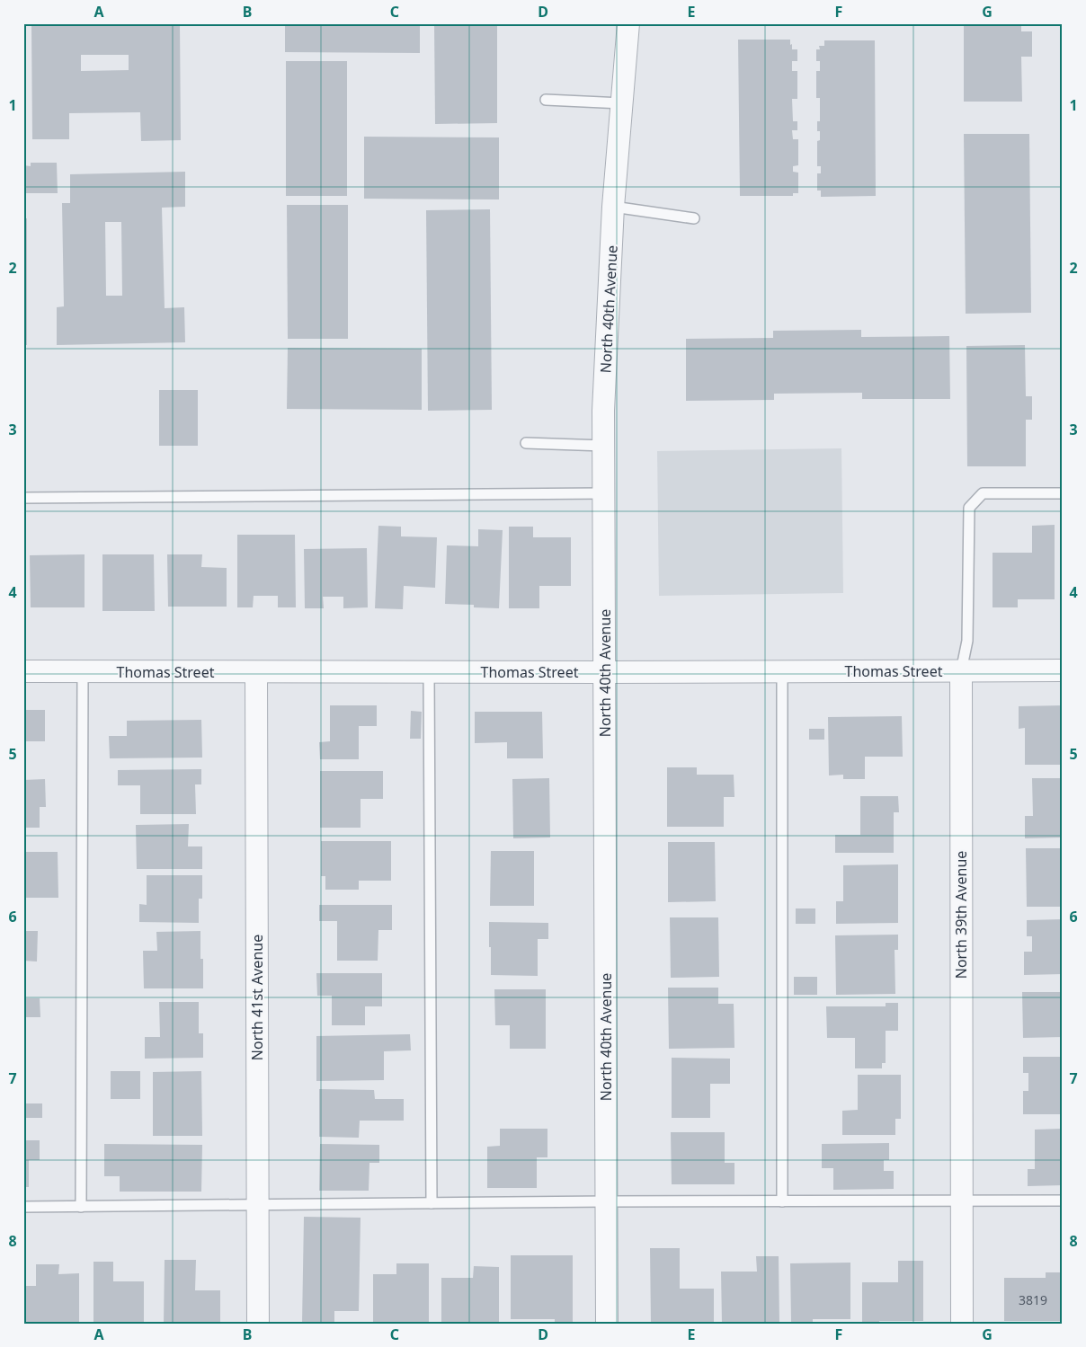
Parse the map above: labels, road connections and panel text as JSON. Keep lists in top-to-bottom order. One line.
{"streets":{"street":["North 40th Avenue","Thomas Street","North 39th Avenue","North 41st Avenue"]},"crossings":[["North 40th Avenue","Thomas Street"],["Thomas Street","North 39th Avenue"],["Thomas Street","North 41st Avenue"]],"house_numbers":["3819"],"grid":{"columns":["A","B","C","D","E","F","G"],"rows":["1","2","3","4","5","6","7","8"]}}
